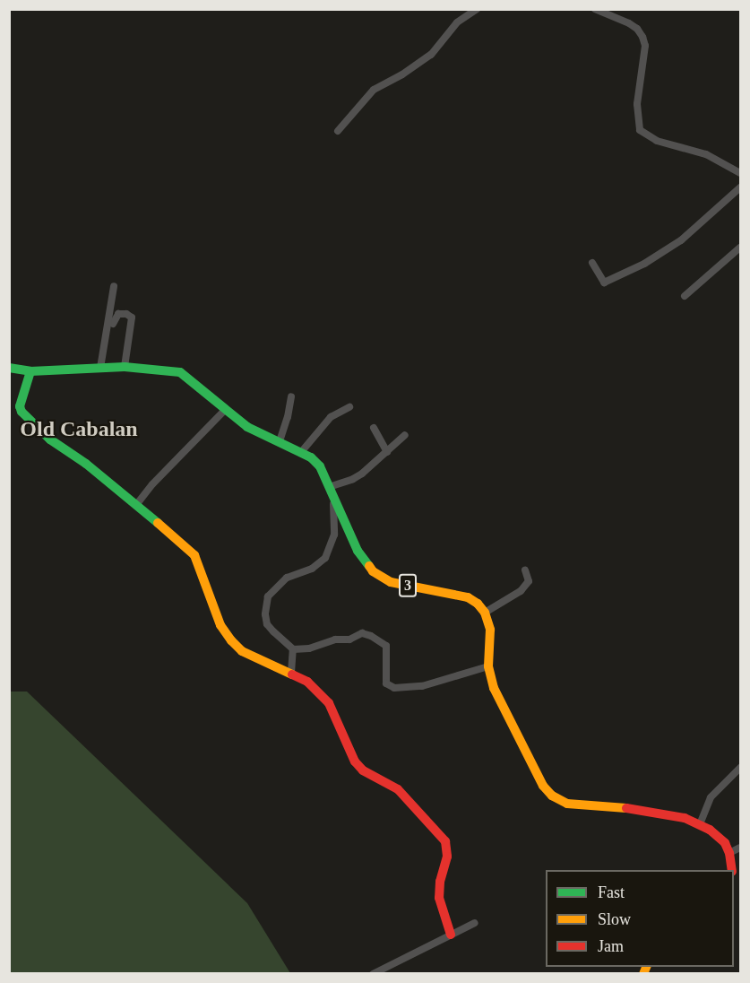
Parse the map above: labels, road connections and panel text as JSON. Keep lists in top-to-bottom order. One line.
{"streets":{"main road":["3"]},"districts":["Old Cabalan"],"legend":["Fast","Slow","Jam"]}
